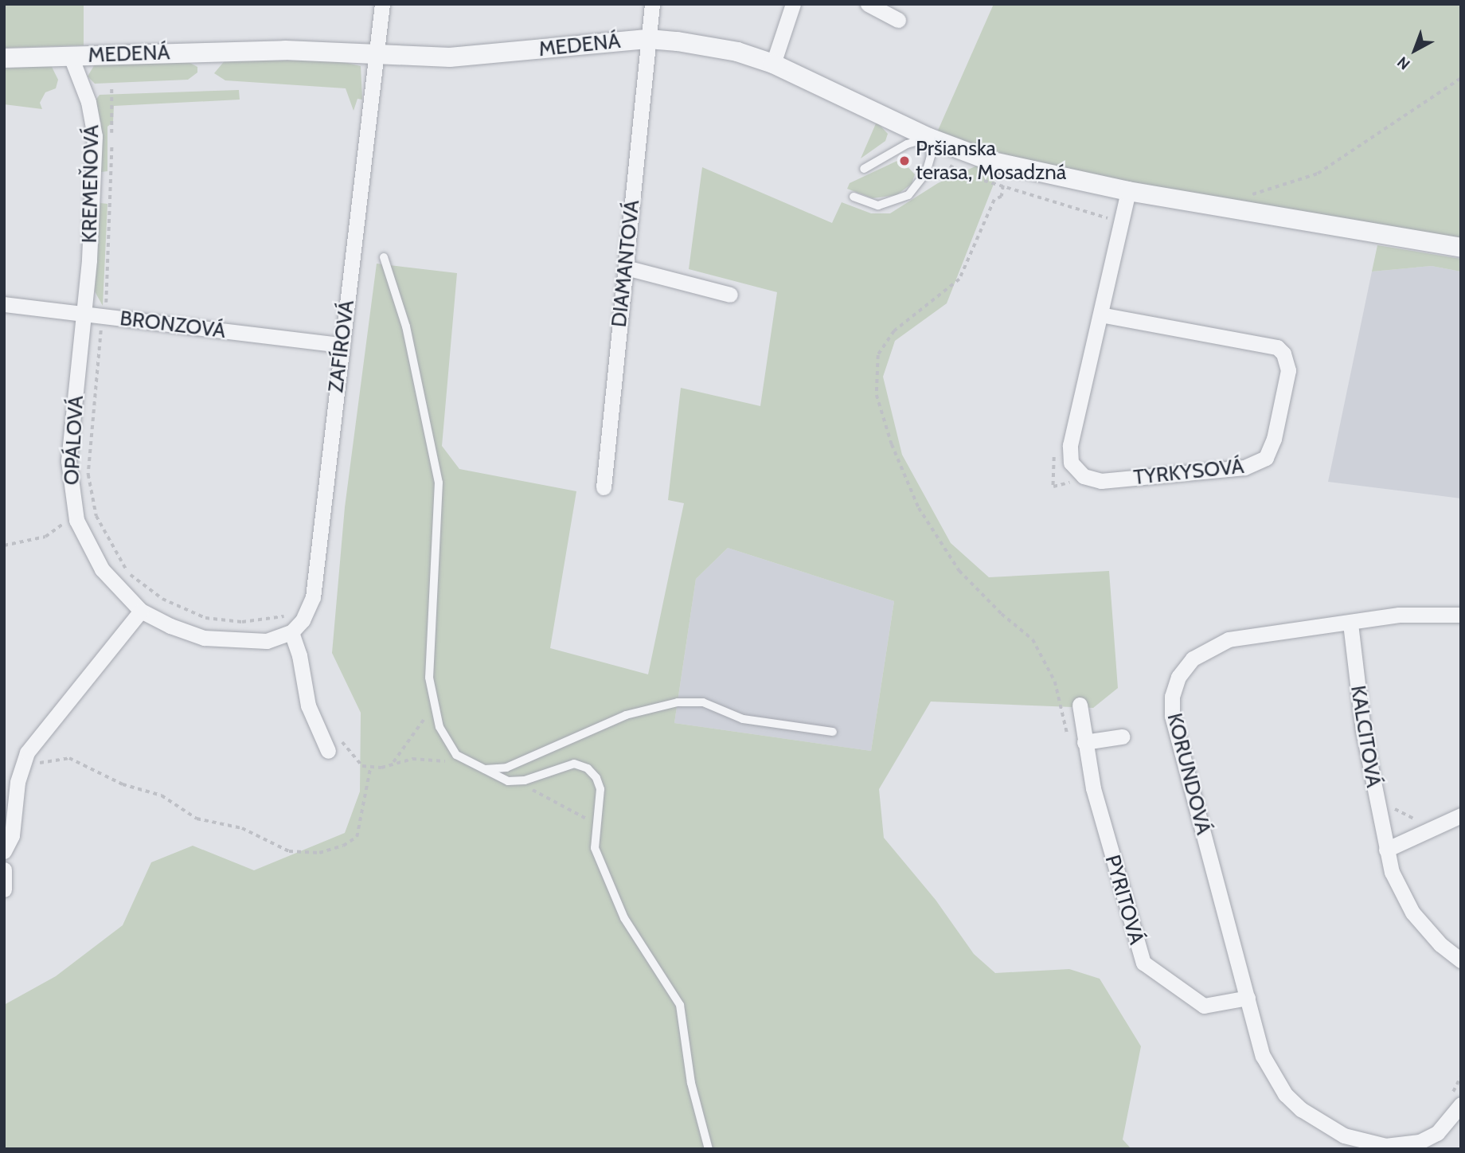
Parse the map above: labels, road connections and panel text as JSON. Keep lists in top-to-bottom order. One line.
{"streets":{"street":["MEDENÁ","KREMEŇOVÁ","DIAMANTOVÁ","BRONZOVÁ","ZAFÍROVÁ","OPÁLOVÁ","TYRKYSOVÁ","KALCITOVÁ","KORUNDOVÁ","PYRITOVÁ"]},"crossings":[["MEDENÁ","KREMEŇOVÁ"],["MEDENÁ","DIAMANTOVÁ"],["MEDENÁ","ZAFÍROVÁ"],["KREMEŇOVÁ","BRONZOVÁ"],["KREMEŇOVÁ","OPÁLOVÁ"],["BRONZOVÁ","ZAFÍROVÁ"],["BRONZOVÁ","OPÁLOVÁ"],["ZAFÍROVÁ","OPÁLOVÁ"],["KALCITOVÁ","KORUNDOVÁ"],["KORUNDOVÁ","PYRITOVÁ"]],"places":["Pršianska terasa, Mosadzná"],"north":"bottom left"}
